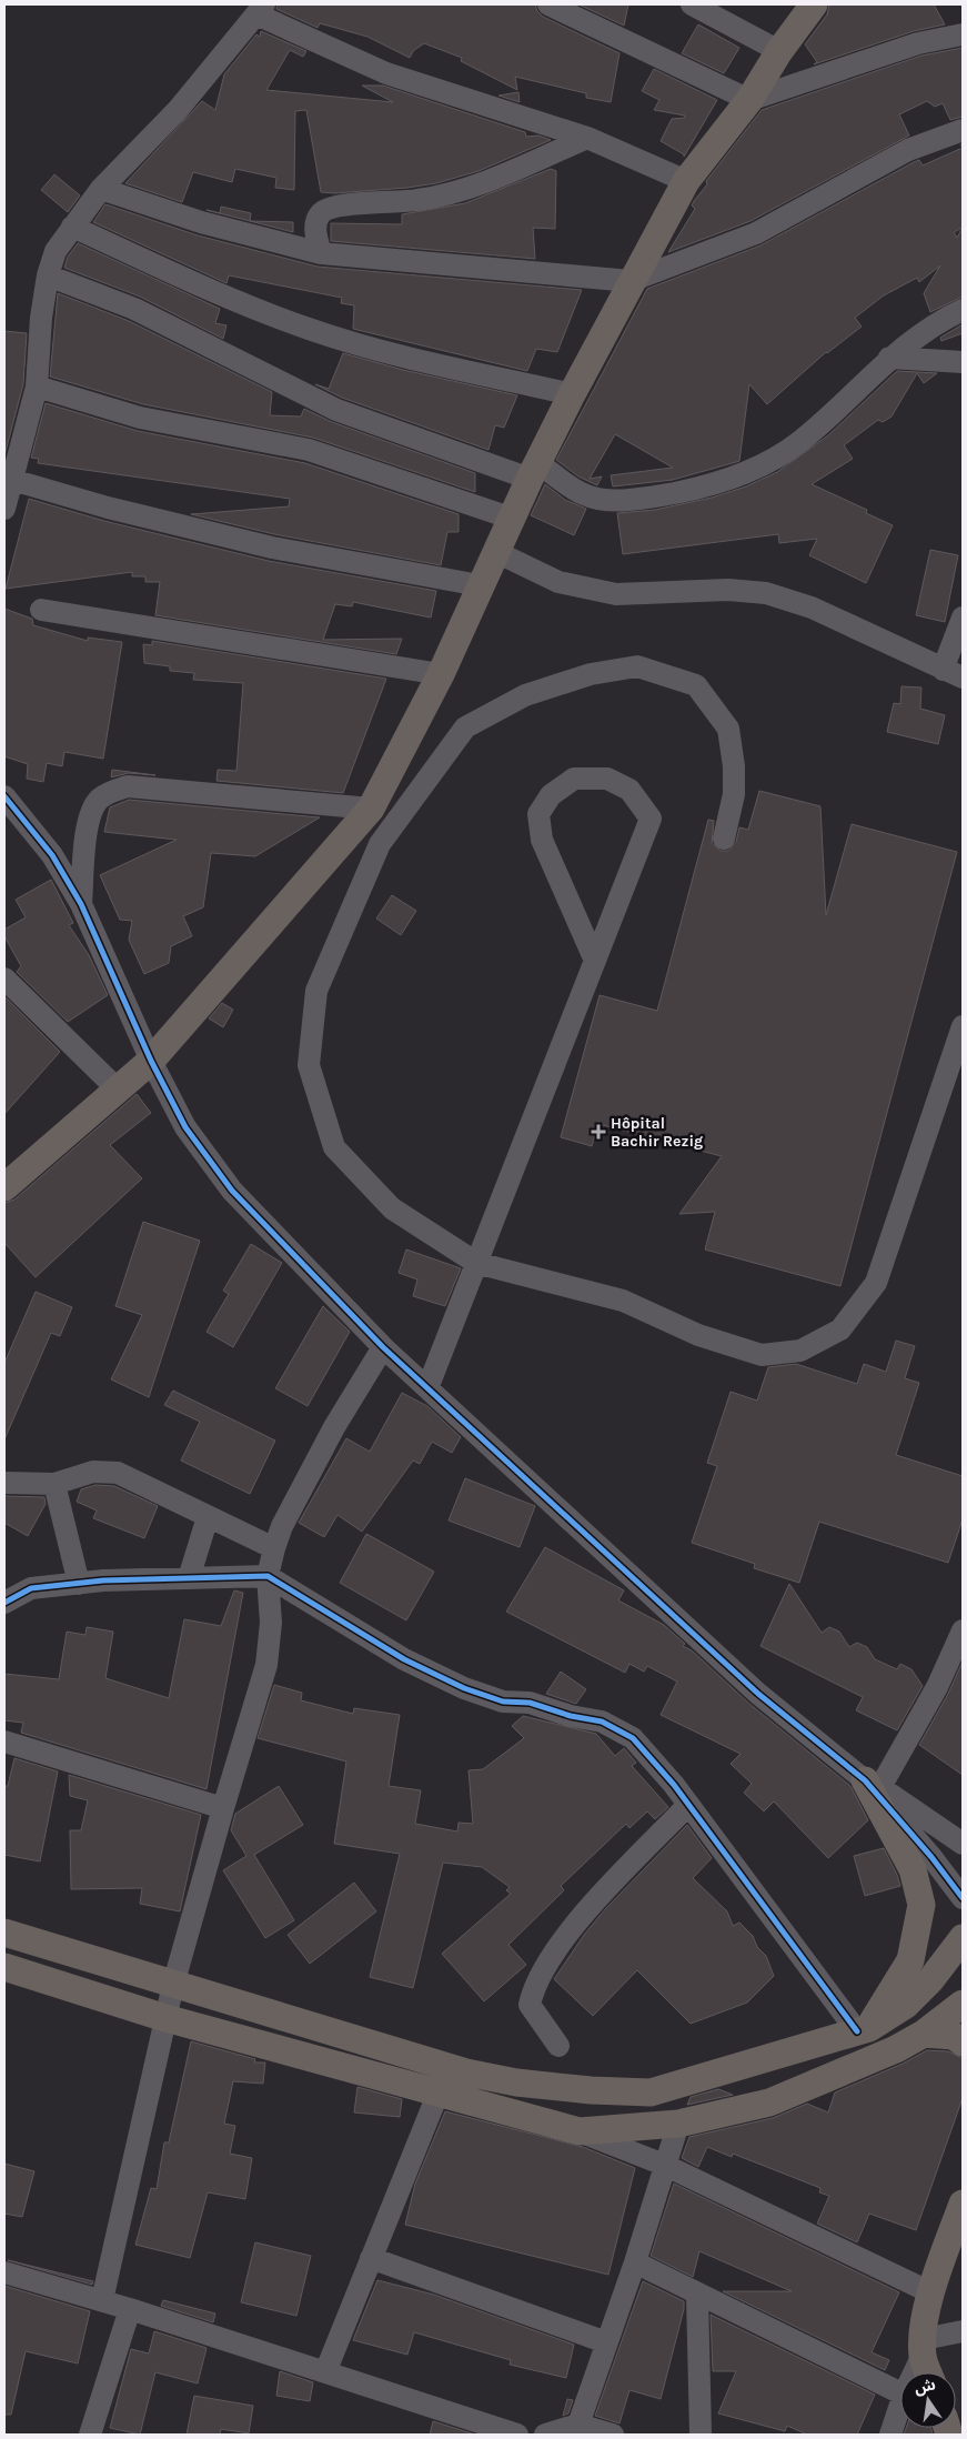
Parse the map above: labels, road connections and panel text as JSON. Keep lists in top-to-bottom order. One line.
{"places":{"health":["Hôpital Bachir Rezig"]},"north":"top"}
